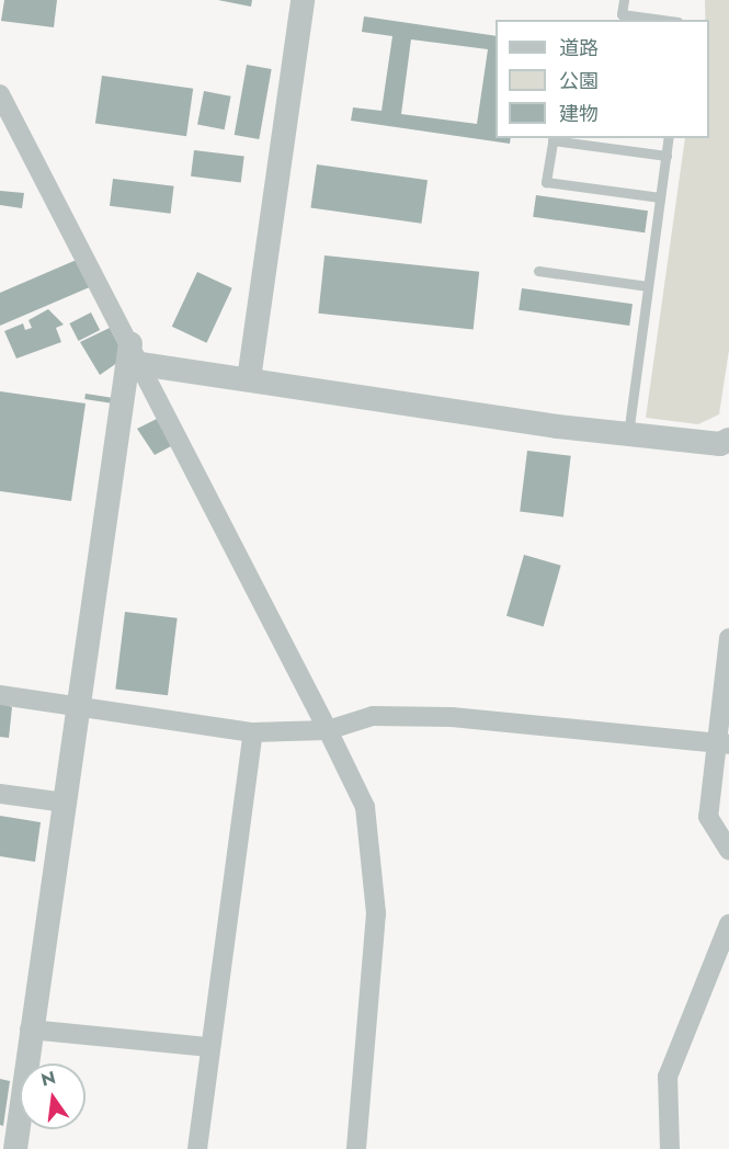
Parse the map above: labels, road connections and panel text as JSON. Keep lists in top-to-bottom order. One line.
{"legend":["道路","公園","建物"],"north":"top"}
